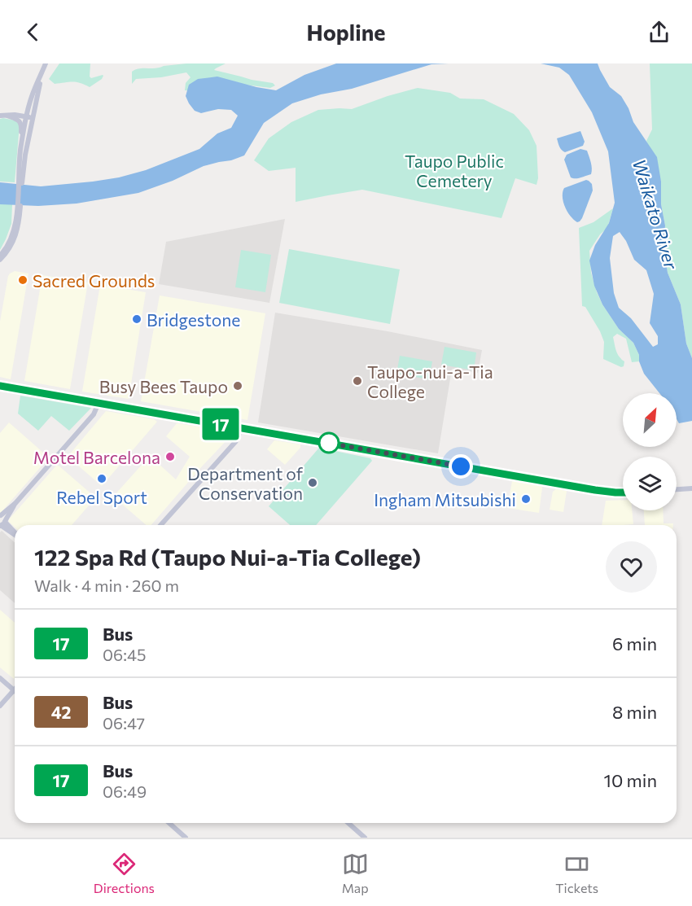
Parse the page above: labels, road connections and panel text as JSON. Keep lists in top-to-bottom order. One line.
{"water":["Waikato River"],"parks":["Taupo Public Cemetery"],"places":["Sacred Grounds","Bridgestone","Taupo-nui-a-Tia College","Busy Bees Taupo","Motel Barcelona","Rebel Sport","Department of Conservation","Ingham Mitsubishi"],"lines":["bus line 17"],"north":"top right","page":{"header":"Hopline","on_map":"17","heading":["122 Spa Rd (Taupo Nui-a-Tia College)","Walk · 4 min · 260 m"],"list":[{"mark":"17","name":"Bus","note":"06:45","value":"6 min"},{"mark":"42","name":"Bus","note":"06:47","value":"8 min"},{"mark":"17","name":"Bus","note":"06:49","value":"10 min"}],"tabs":["Directions","Map","Tickets"]}}
